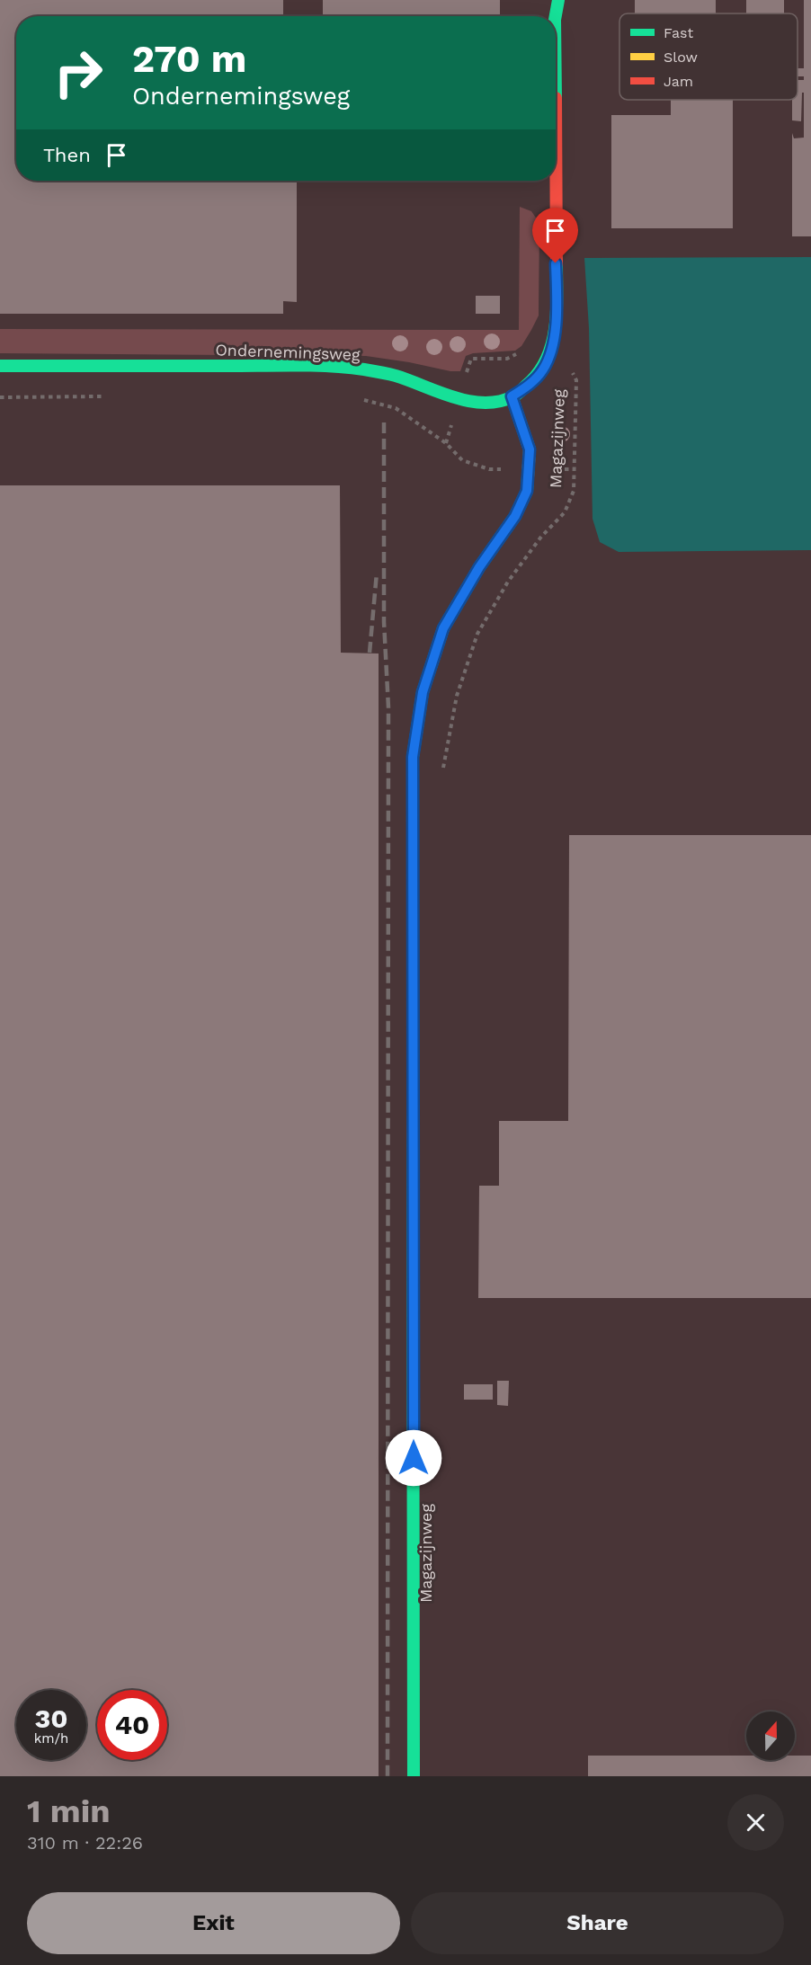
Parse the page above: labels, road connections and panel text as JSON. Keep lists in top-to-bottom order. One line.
{"streets":{"street":["Ondernemingsweg","Magazijnweg"]},"crossings":[["Ondernemingsweg","Magazijnweg"]],"legend":["Fast","Slow","Jam"],"north":"top","page":{"turn":["270 m","Ondernemingsweg"],"then":"Then","speed":"30 km/h","limit":"40","heading":["1 min","310 m · 22:26"],"buttons":["Exit","Share"]}}
